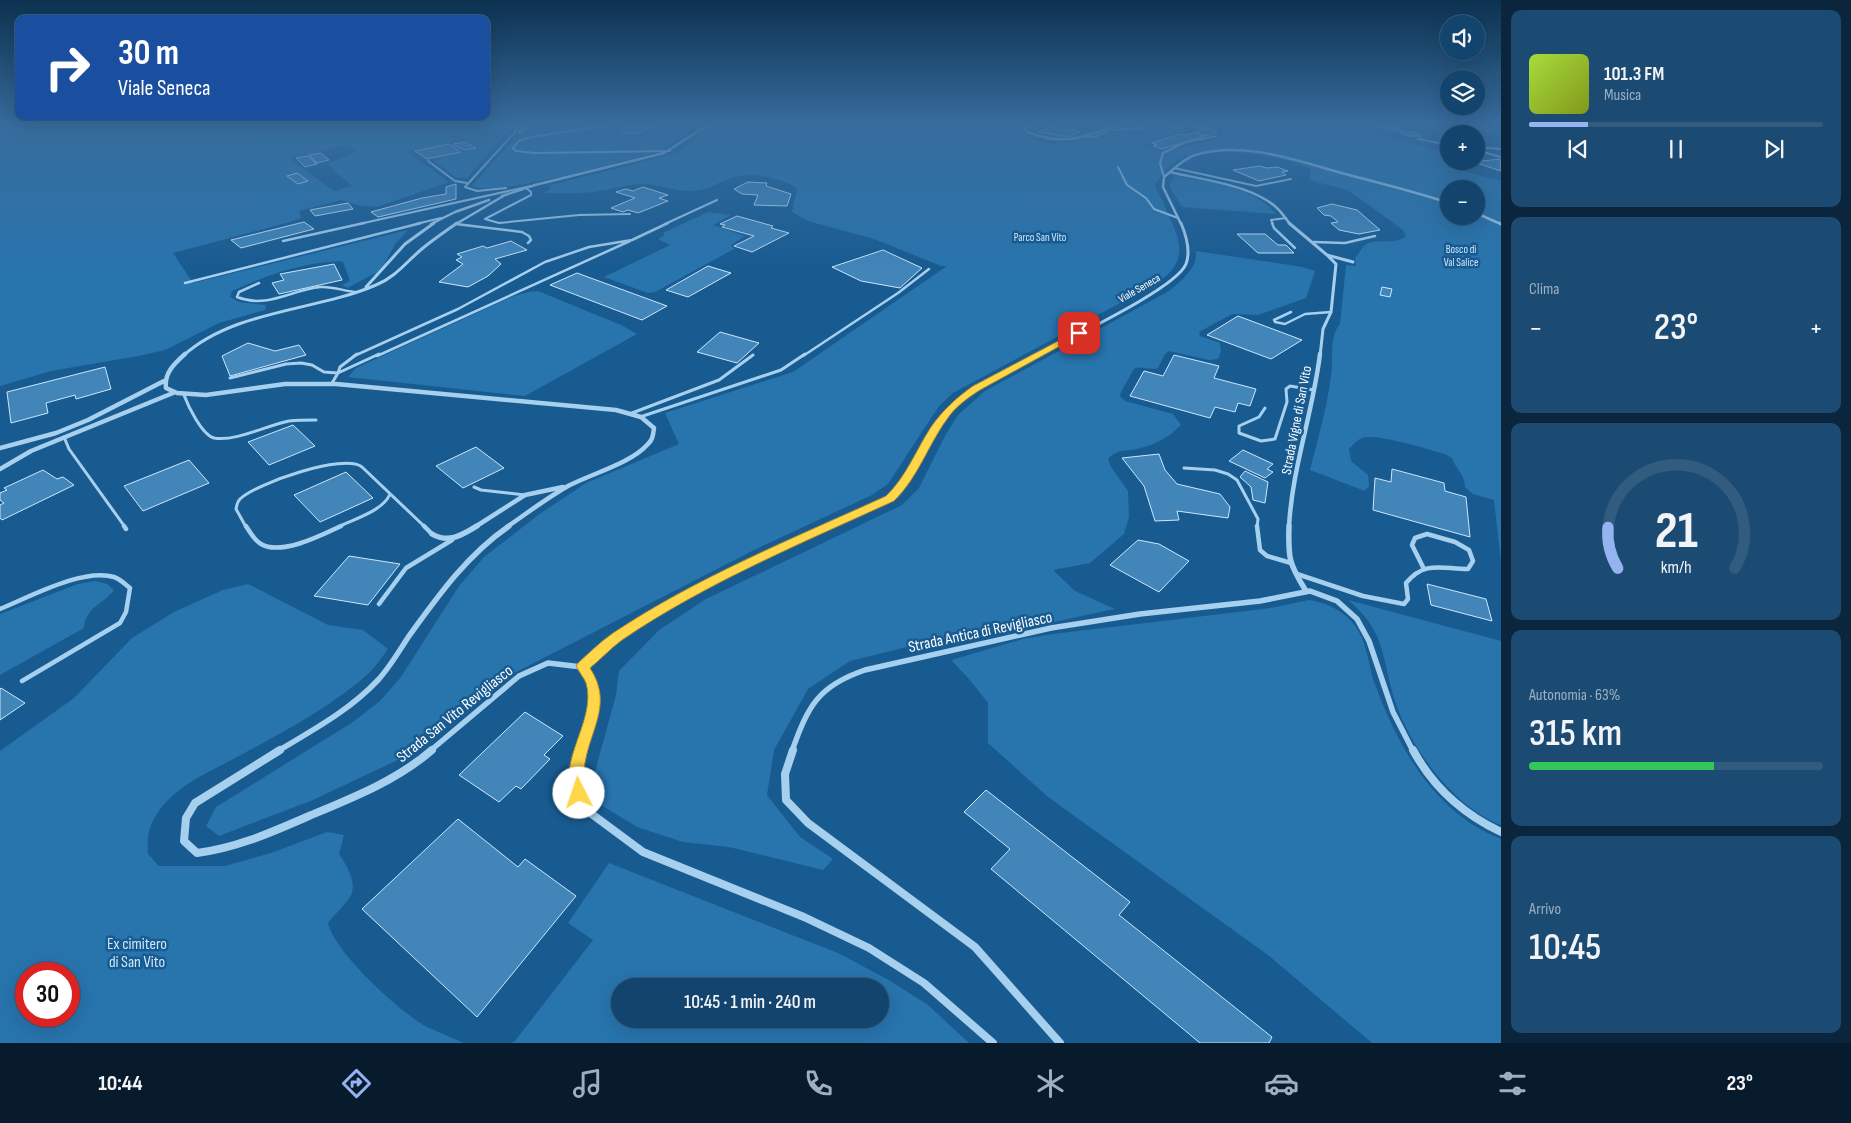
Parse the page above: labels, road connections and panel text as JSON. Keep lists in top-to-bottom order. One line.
{"streets":{"street":["Viale Seneca","Strada Vigne di San Vito","Strada Antica di Revigliasco","Strada San Vito Revigliasco"]},"crossings":[["Viale Seneca","Strada San Vito Revigliasco"],["Strada Vigne di San Vito","Strada Antica di Revigliasco"]],"parks":["Parco San Vito","Bosco di Val Salice","Ex cimitero di San Vito"],"page":{"map_buttons":["+","−"],"turn":["30 m","Viale Seneca"],"song":["101.3 FM","Musica"],"tile":["Clima",["Autonomia · 63%","315 km"],["Arrivo","10:45"]],"heat":["−","23°","+"],"limit":"30","trip":"10:45 · 1 min · 240 m","tabs":["10:44","23°"],"gauge":["21","km/h"]}}
